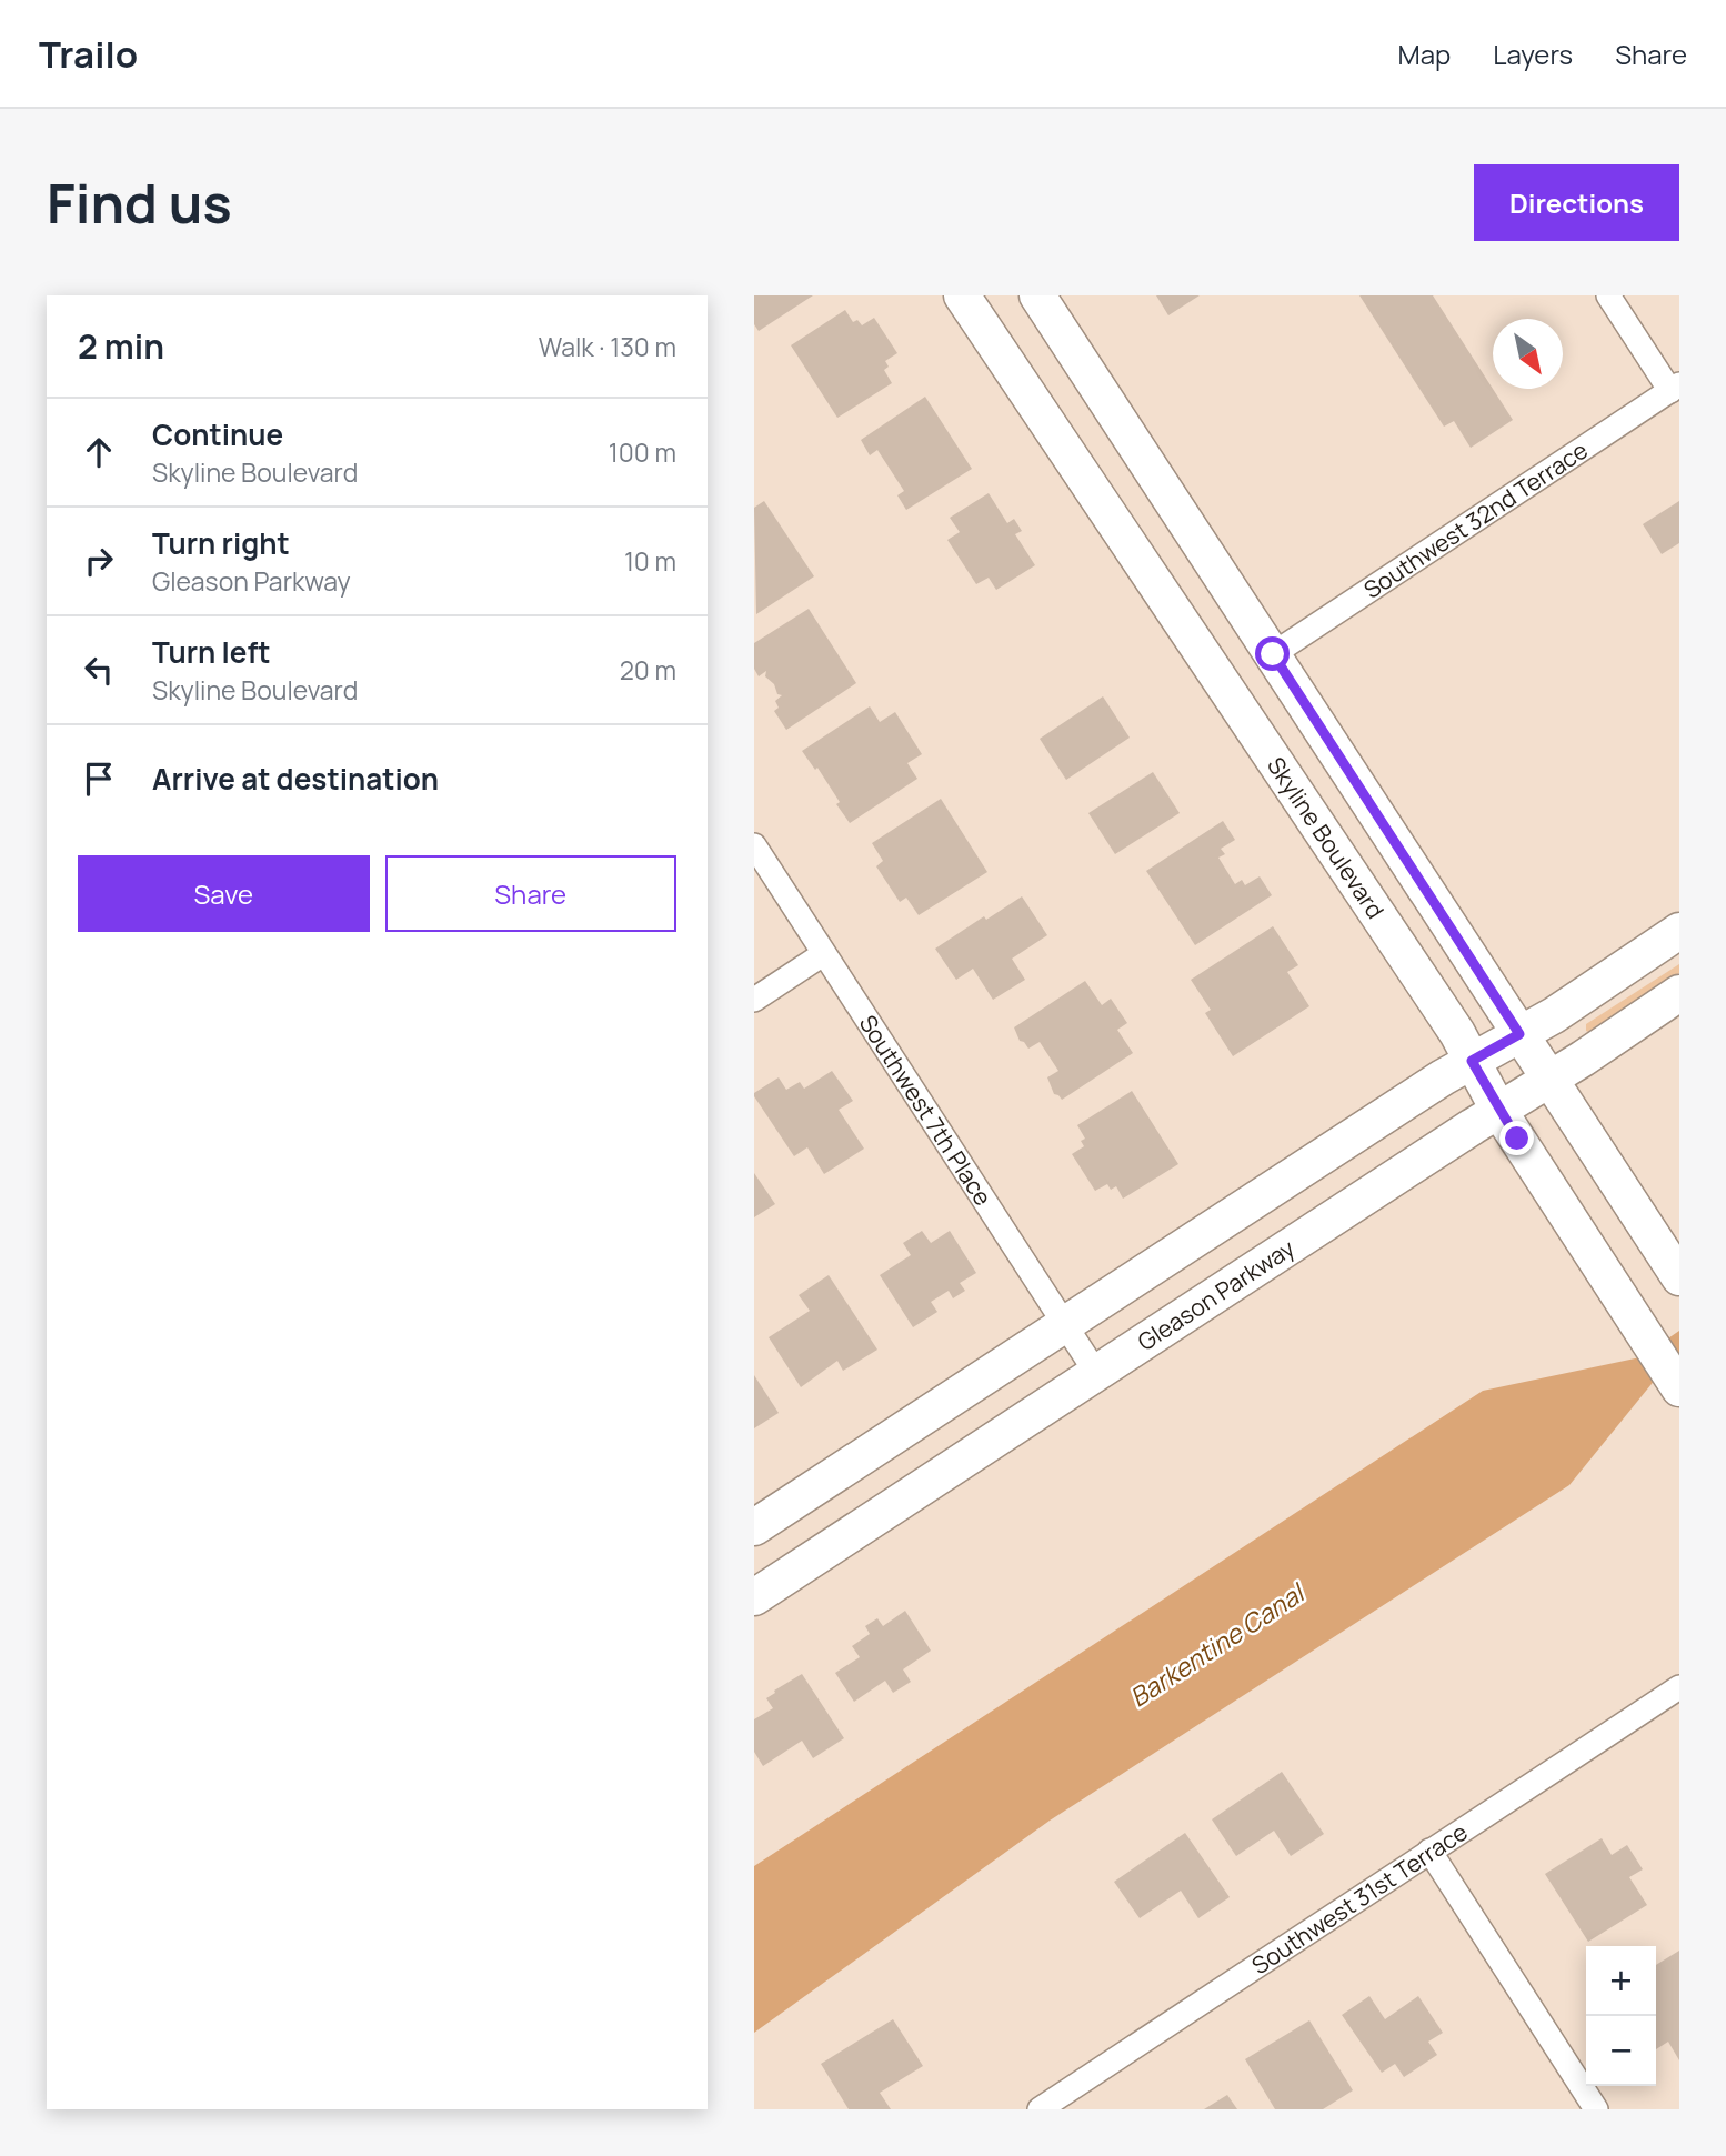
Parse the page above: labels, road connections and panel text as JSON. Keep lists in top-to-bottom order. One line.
{"streets":{"street":["Southwest 32nd Terrace","Skyline Boulevard","Southwest 7th Place","Gleason Parkway","Southwest 31st Terrace"]},"crossings":[["Skyline Boulevard","Gleason Parkway"],["Southwest 7th Place","Gleason Parkway"]],"water":["Barkentine Canal"],"north":"bottom right","page":{"header":"Trailo","nav":["Map","Layers","Share"],"buttons":["Directions",["Save","Share"]],"title":"Find us","heading":["2 min","Walk · 130 m"],"list":[["Continue","Skyline Boulevard","100 m"],["Turn right","Gleason Parkway","10 m"],["Turn left","Skyline Boulevard","20 m"],"Arrive at destination"],"map_buttons":["+","−"]}}
